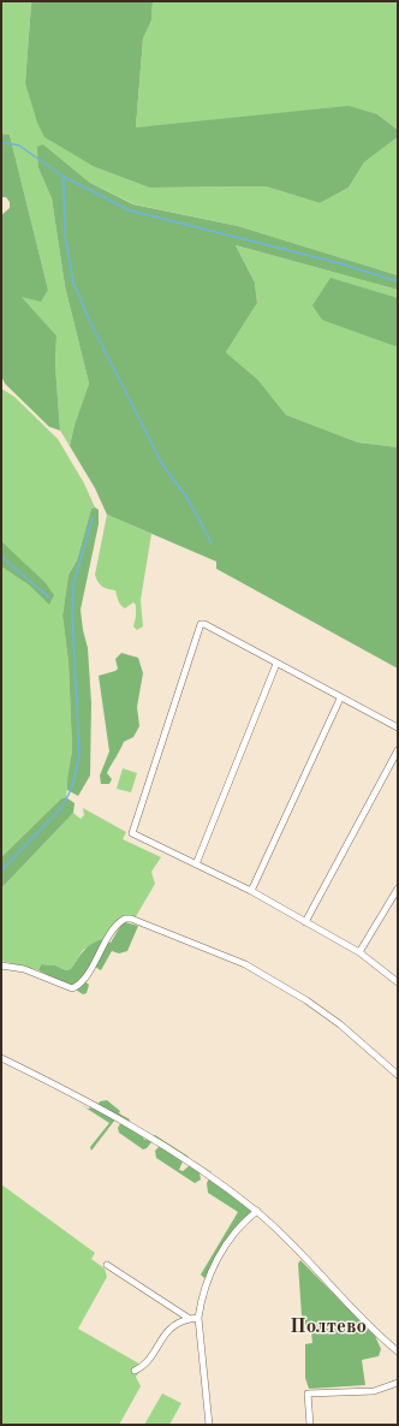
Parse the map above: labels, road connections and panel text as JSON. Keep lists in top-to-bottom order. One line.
{"districts":["Полтево"]}
